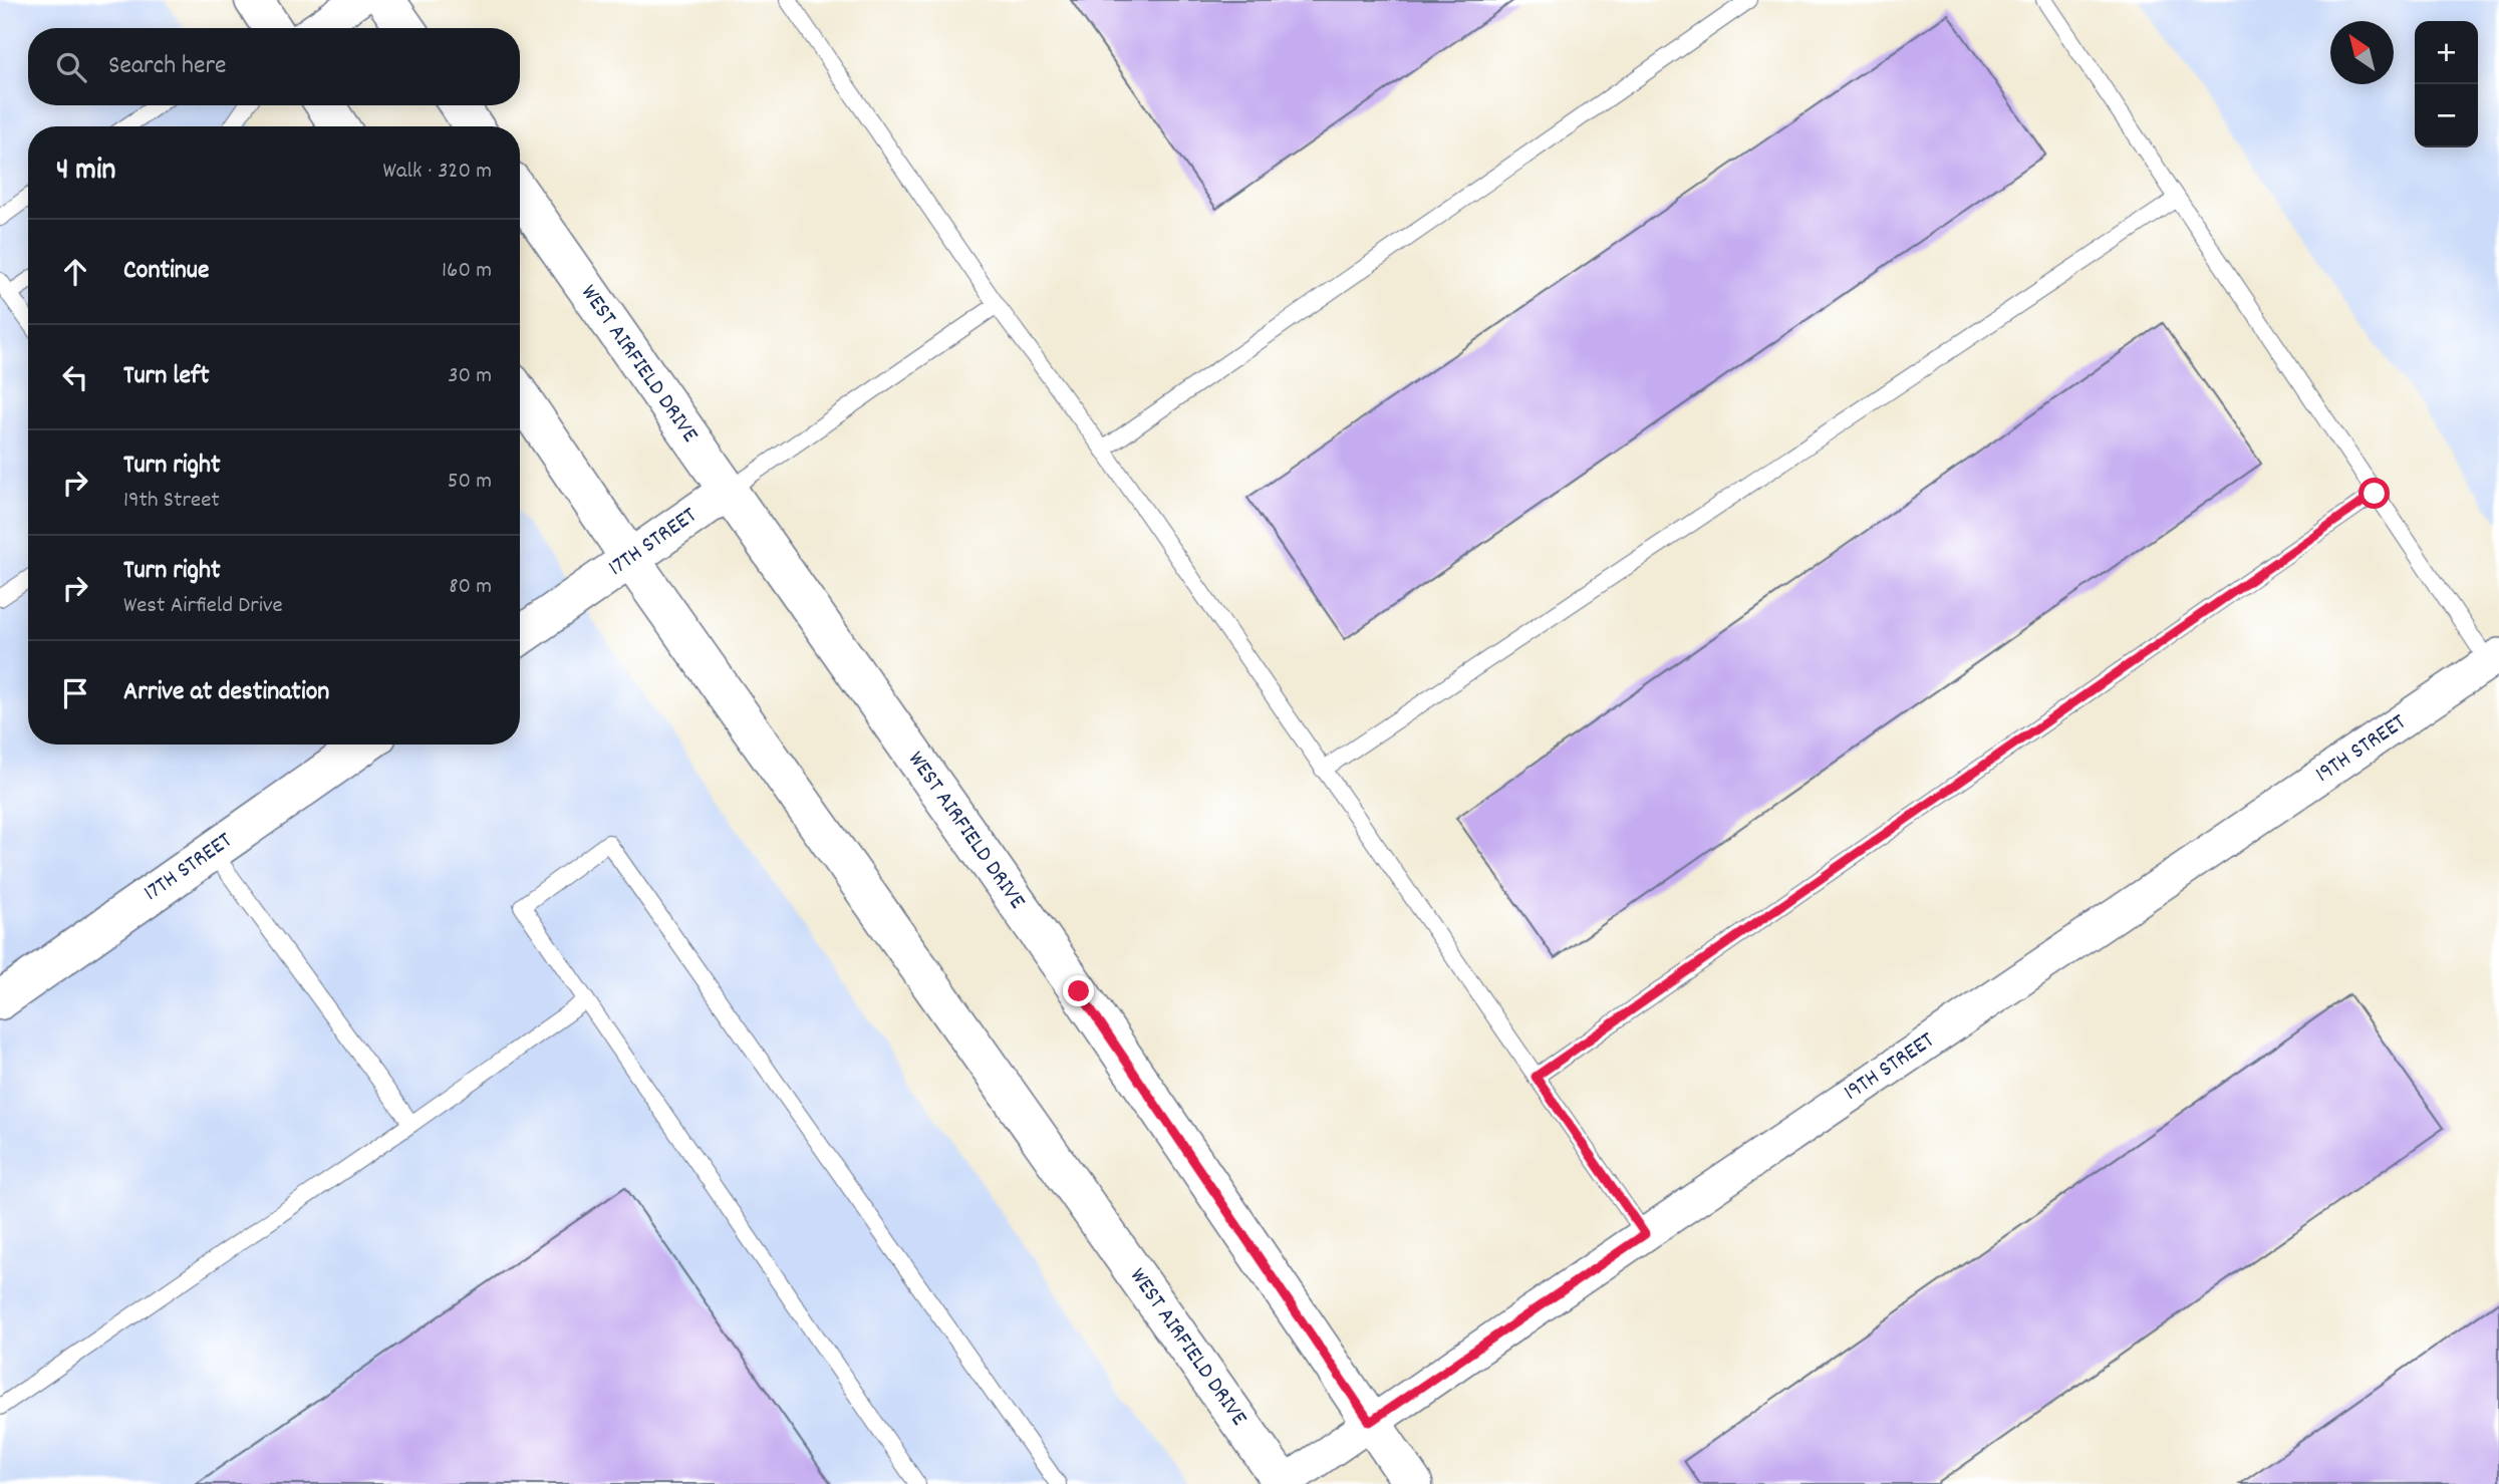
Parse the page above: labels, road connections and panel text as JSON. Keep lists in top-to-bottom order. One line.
{"streets":{"street":["WEST AIRFIELD DRIVE","17TH STREET","19TH STREET"]},"crossings":[["WEST AIRFIELD DRIVE","17TH STREET"],["WEST AIRFIELD DRIVE","19TH STREET"]],"north":"top left","page":{"map_buttons":["+","−"],"search":"Search here","heading":["4 min","Walk · 320 m"],"list":[["Continue","160 m"],["Turn left","30 m"],["Turn right","19th Street","50 m"],["Turn right","West Airfield Drive","80 m"],"Arrive at destination"]}}
